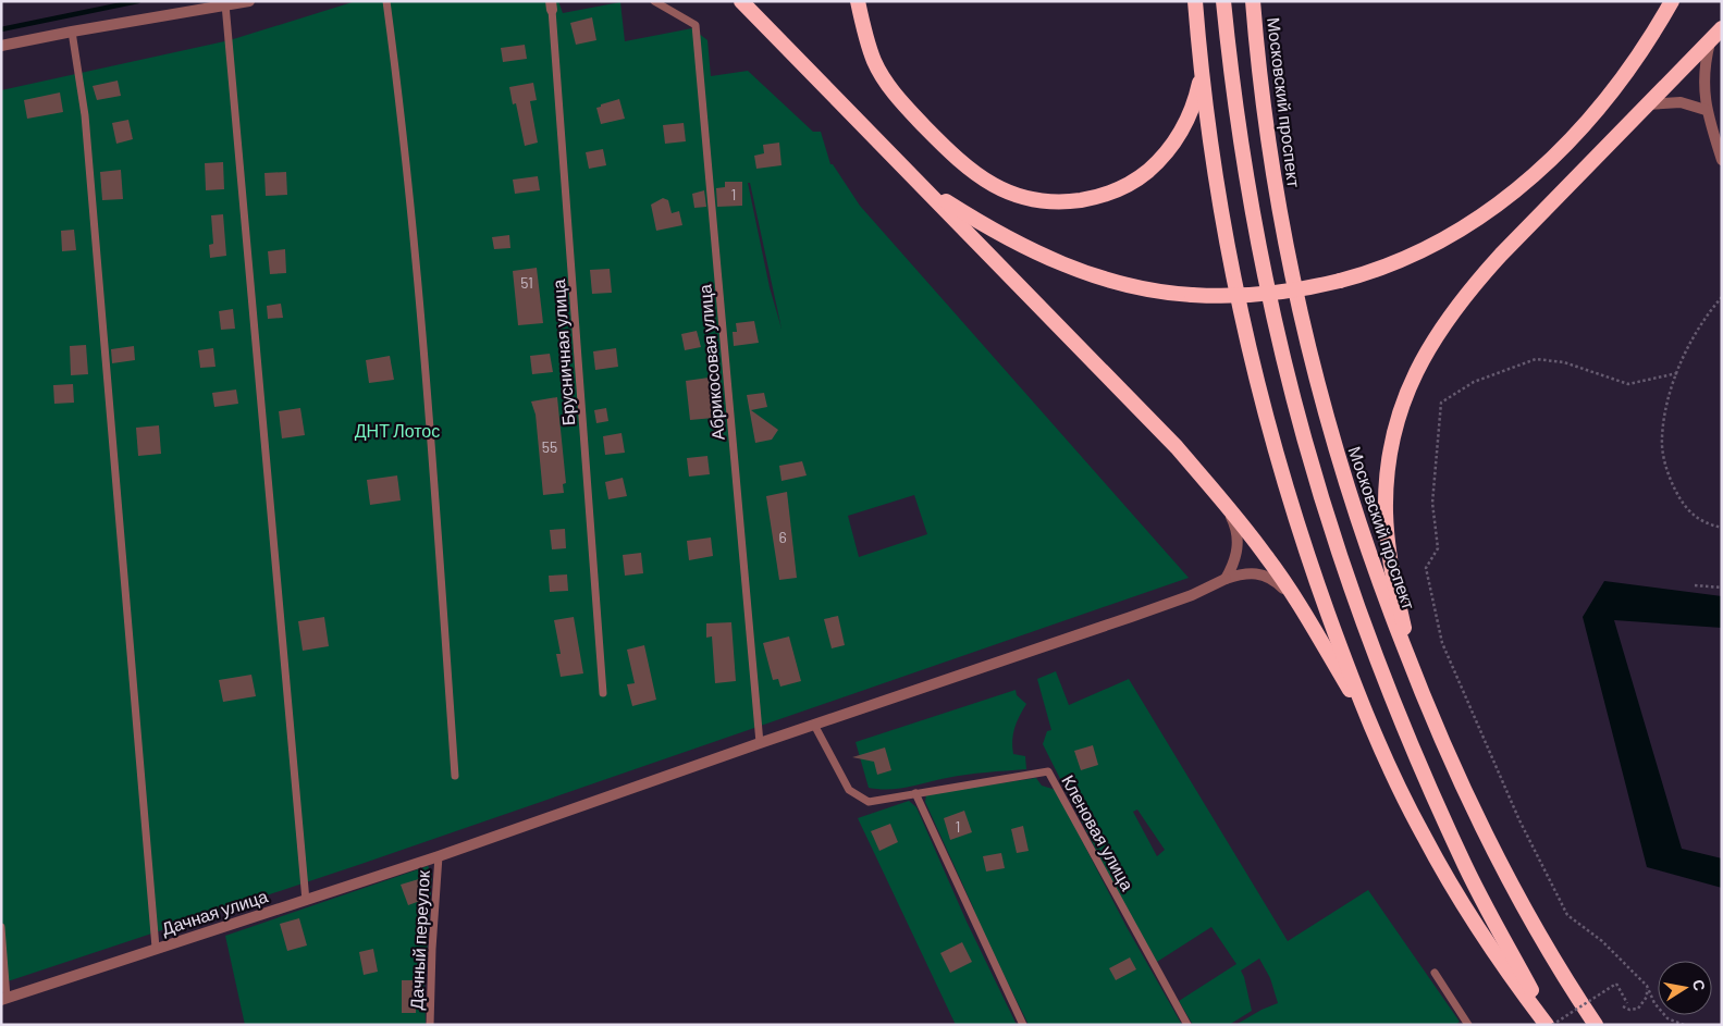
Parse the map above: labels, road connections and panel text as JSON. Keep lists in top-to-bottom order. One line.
{"streets":{"highway":["Московский проспект"],"street":["Дачная улица"],"lane":["Брусничная улица","Абрикосовая улица","Кленовая улица","Дачный переулок"]},"crossings":[["Абрикосовая улица","Дачная улица"],["Кленовая улица","Дачная улица"],["Дачная улица","Дачный переулок"]],"parks":["ДНТ Лотос"],"house_numbers":["1","51","55","6","1"],"north":"right"}
